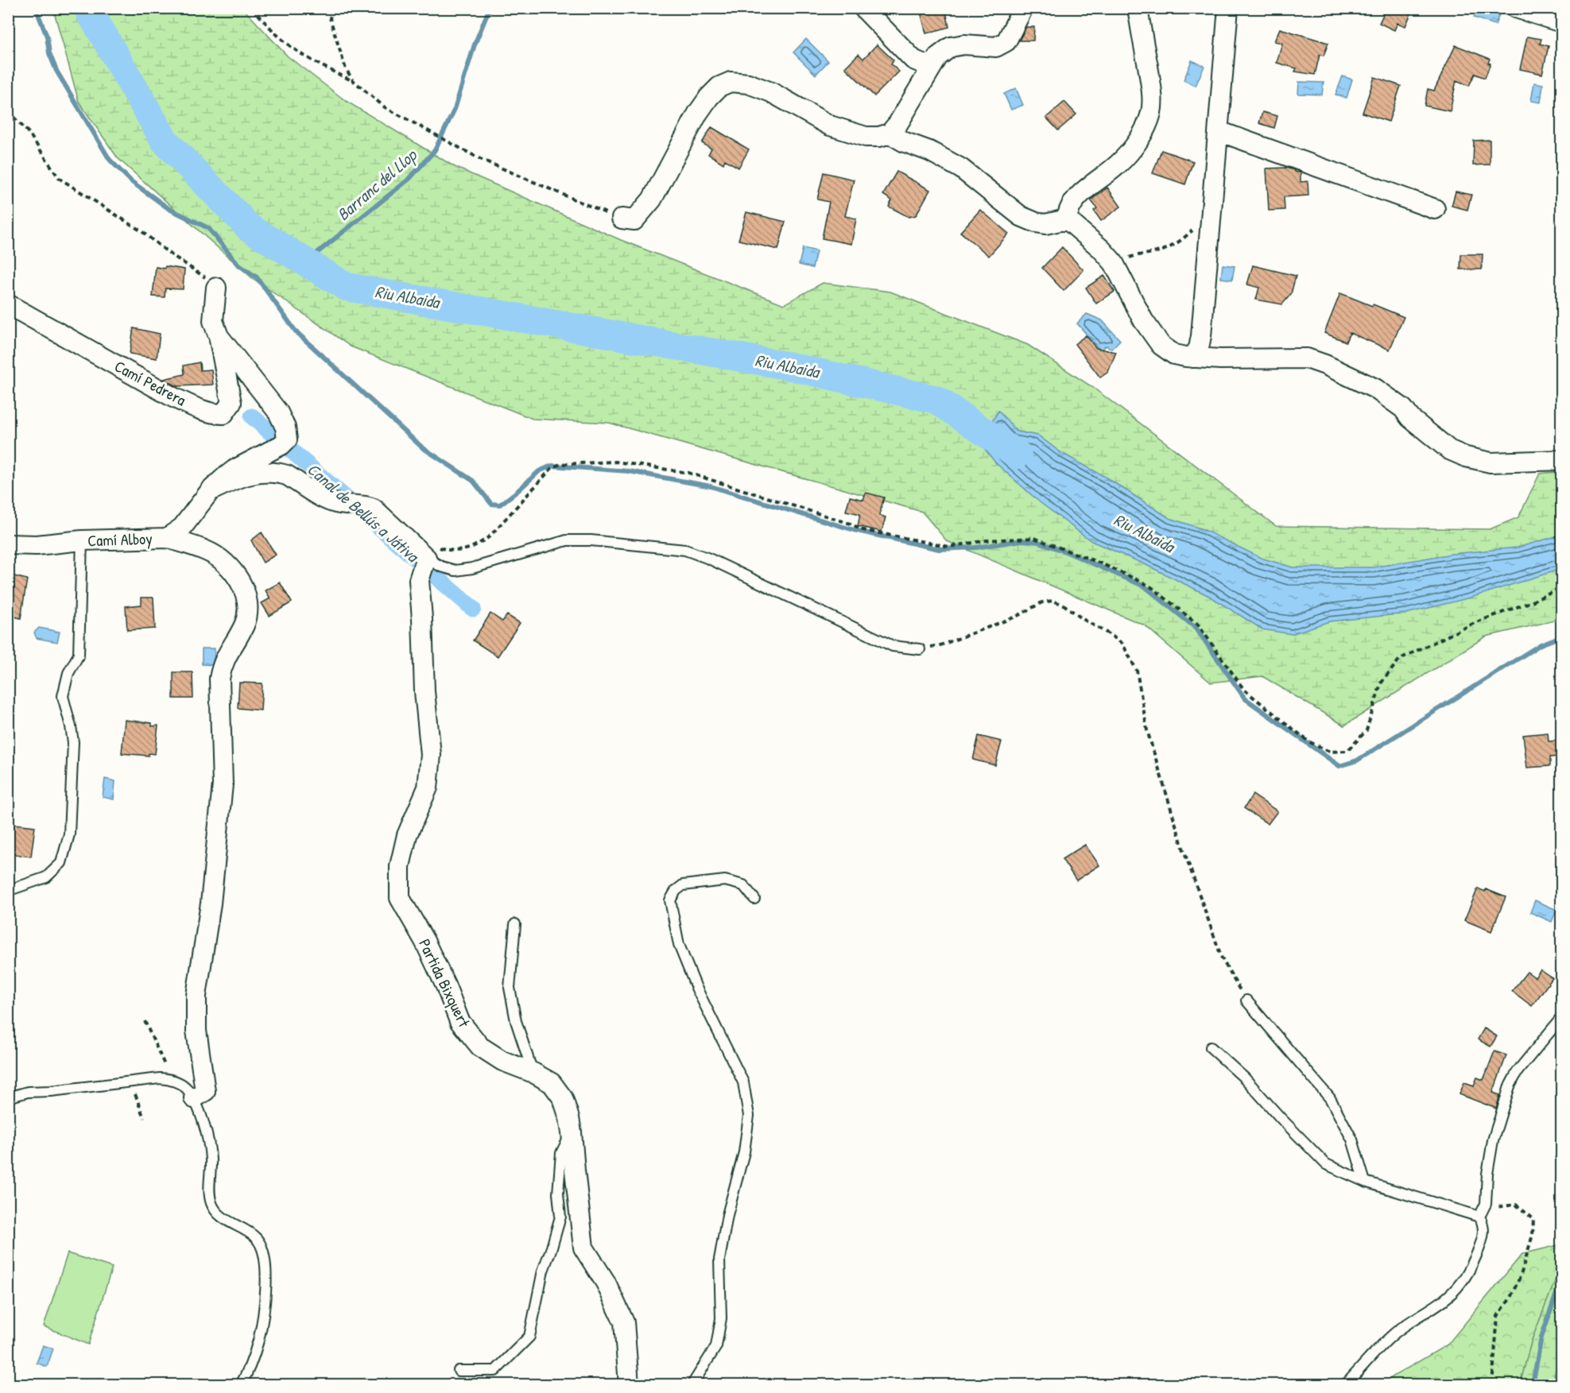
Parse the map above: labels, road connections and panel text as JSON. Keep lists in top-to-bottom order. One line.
{"streets":{"street":["Camí Pedrera","Camí Alboy","Partida Bixquert"]},"water":["Barranc del Llop","Riu Albaida","Canal de Bellús a Játiva"]}
